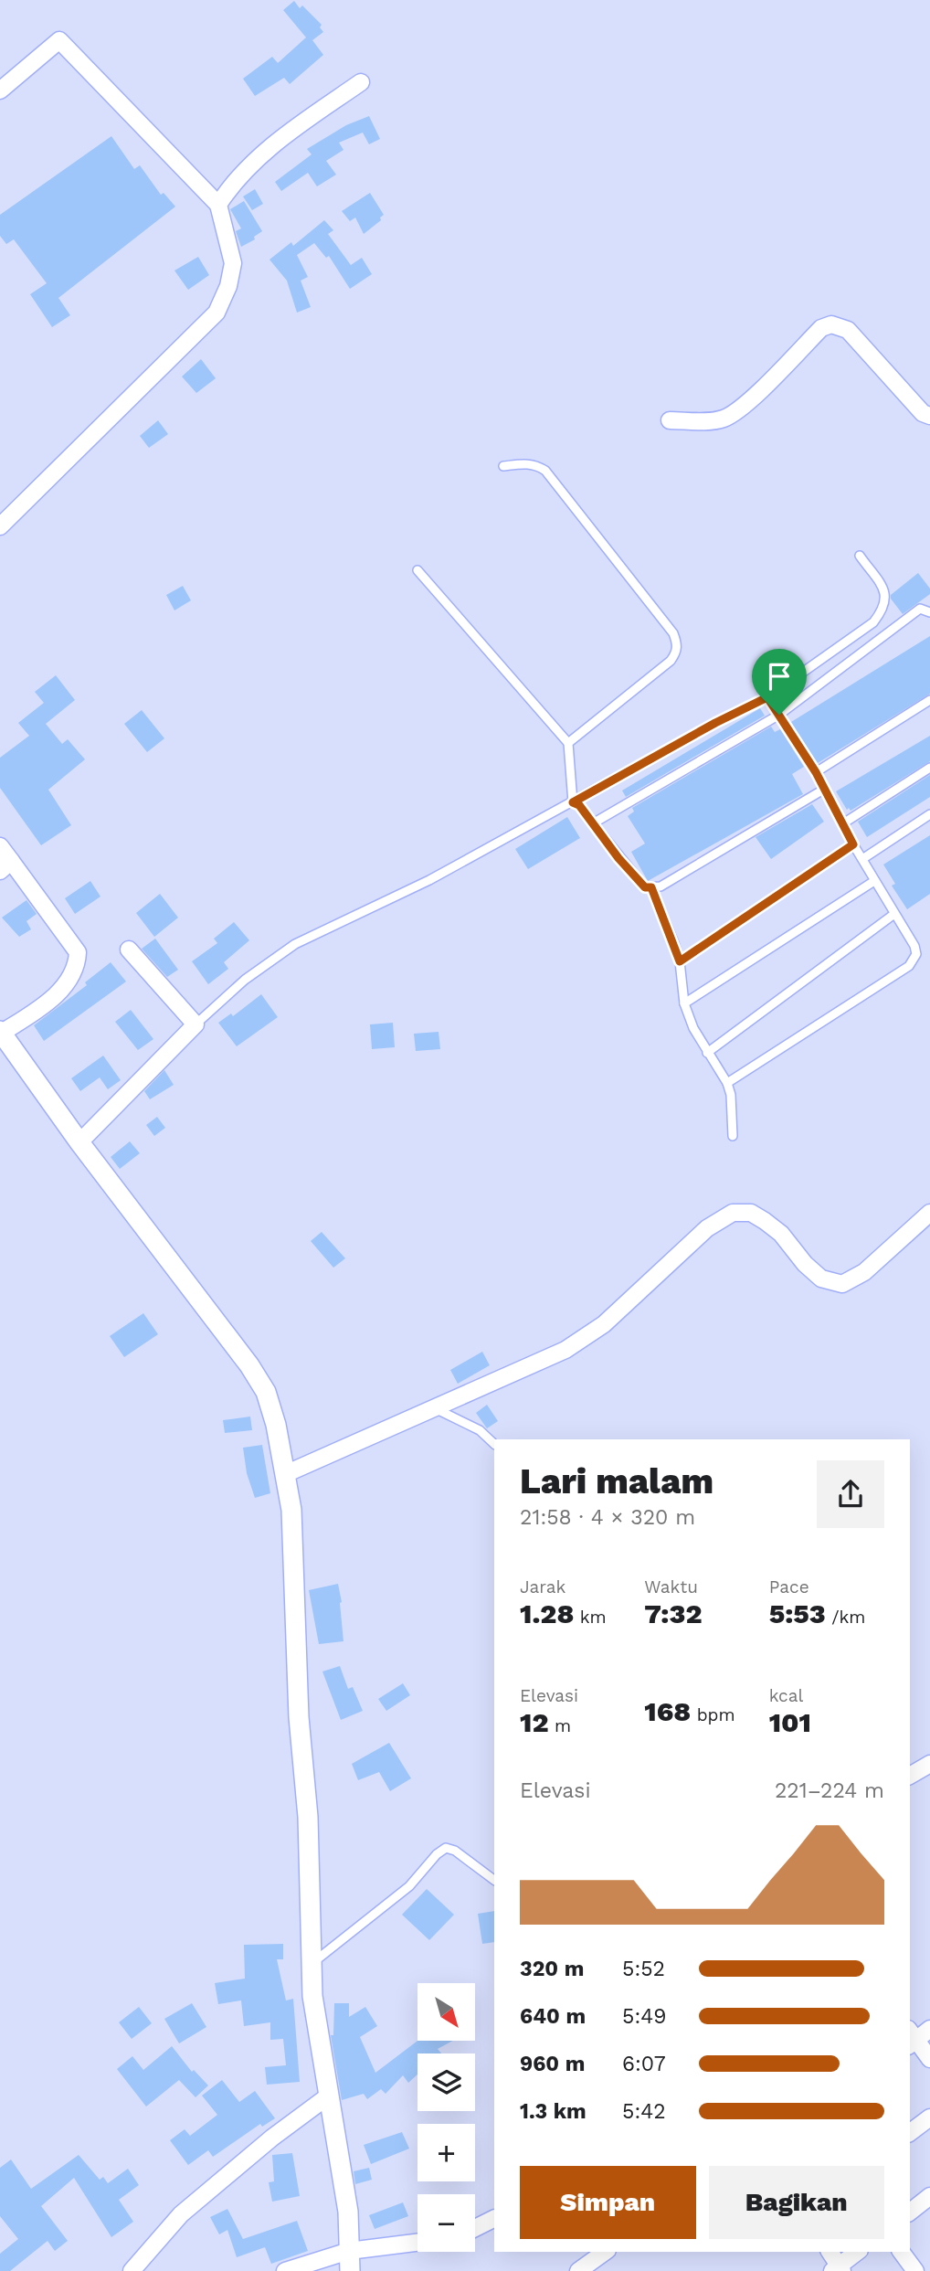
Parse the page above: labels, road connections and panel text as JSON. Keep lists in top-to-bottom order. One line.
{"north":"bottom right","page":{"heading":["Lari malam","21:58 · 4 × 320 m"],"stats":[["Jarak","1.28 km"],["Waktu","7:32"],["Pace","5:53 /km"],["Elevasi","12 m"],["168 bpm"],["kcal","101"]],"chart":["Elevasi","221–224 m"],"list":[{"name":"320 m","note":"5:52"},{"name":"640 m","note":"5:49"},{"name":"960 m","note":"6:07"},{"name":"1.3 km","note":"5:42"}],"map_buttons":["+","−"],"buttons":["Simpan","Bagikan"]}}
